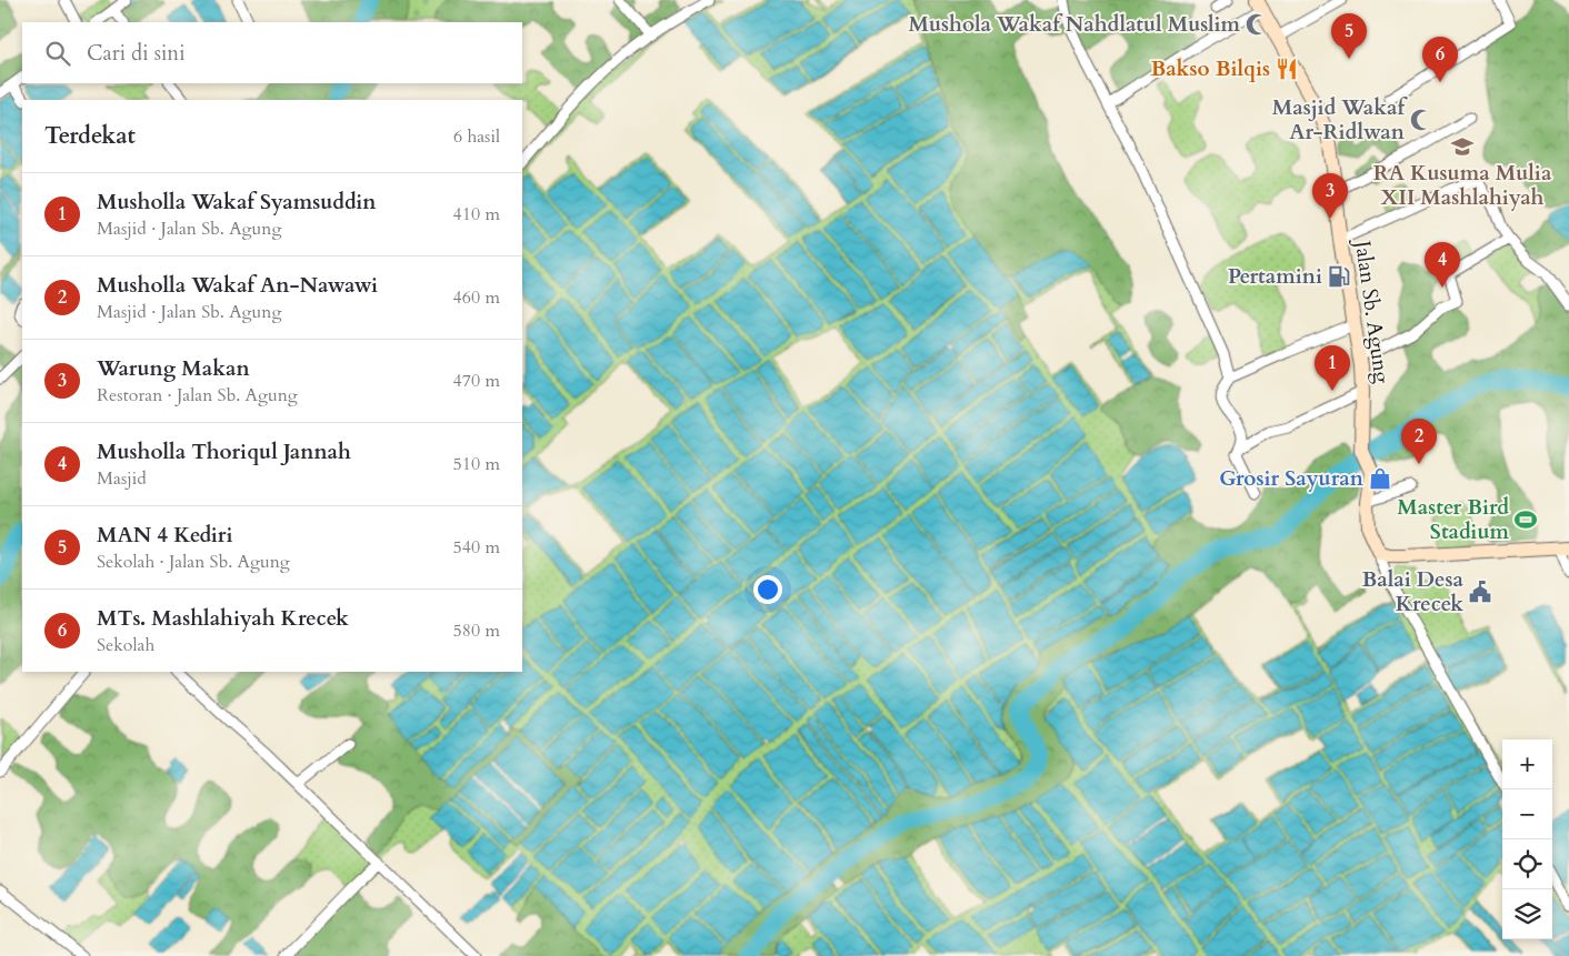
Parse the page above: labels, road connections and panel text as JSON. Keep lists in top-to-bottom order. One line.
{"streets":{"street":["Jalan Sb. Agung"]},"places":{"mosque":["Mushola Wakaf Nahdlatul Muslim","Masjid Wakaf Ar-Ridlwan"],"restaurant":["Bakso Bilqis"],"school or university":["RA Kusuma Mulia XII Mashlahiyah"],"fuel station":["Pertamini"],"shop":["Grosir Sayuran"],"sports":["Master Bird Stadium"],"public building":["Balai Desa Krecek"]},"page":{"pins":["5","6","3","4","1","2"],"search":"Cari di sini","heading":["Terdekat","6 hasil"],"list":[{"mark":"1","name":"Musholla Wakaf Syamsuddin","note":"Masjid · Jalan Sb. Agung","value":"410 m"},{"mark":"2","name":"Musholla Wakaf An-Nawawi","note":"Masjid · Jalan Sb. Agung","value":"460 m"},{"mark":"3","name":"Warung Makan","note":"Restoran · Jalan Sb. Agung","value":"470 m"},{"mark":"4","name":"Musholla Thoriqul Jannah","note":"Masjid","value":"510 m"},{"mark":"5","name":"MAN 4 Kediri","note":"Sekolah · Jalan Sb. Agung","value":"540 m"},{"mark":"6","name":"MTs. Mashlahiyah Krecek","note":"Sekolah","value":"580 m"}],"map_buttons":["+","−"]}}
